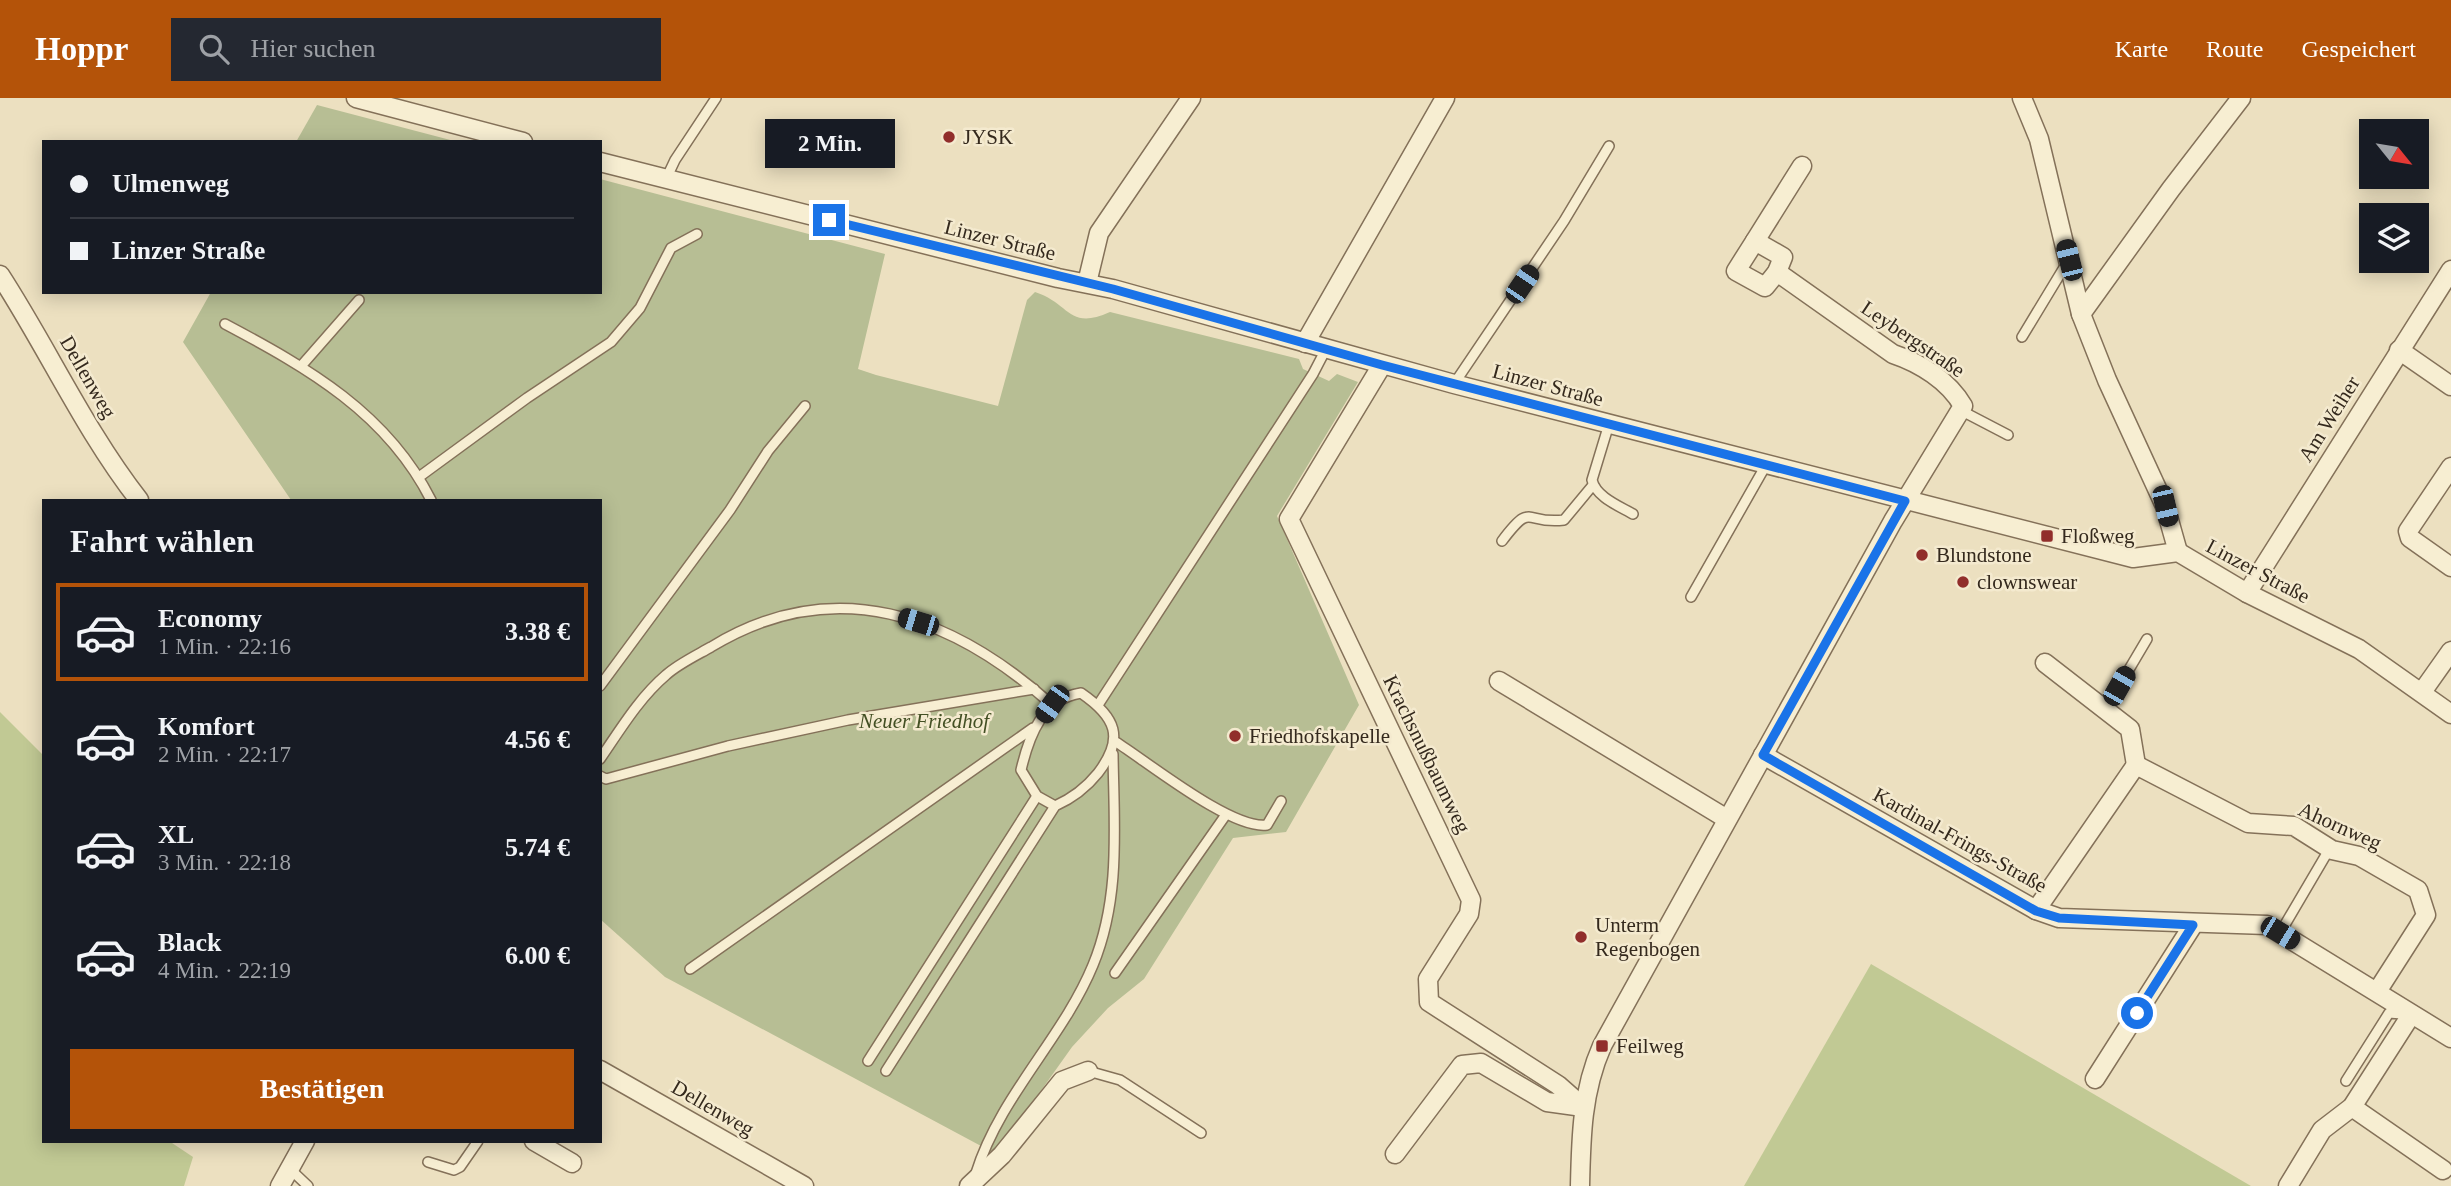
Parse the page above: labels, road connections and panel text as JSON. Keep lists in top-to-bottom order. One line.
{"streets":{"street":["Linzer Straße","Leybergstraße","Dellenweg","Am Weiher","Krachsnußbaumweg","Ahornweg","Kardinal-Frings-Straße"]},"crossings":[["Linzer Straße","Leybergstraße"],["Linzer Straße","Am Weiher"],["Linzer Straße","Krachsnußbaumweg"],["Ahornweg","Kardinal-Frings-Straße"]],"parks":["Neuer Friedhof"],"places":{"other":["JYSK","Blundstone","clownswear","Friedhofskapelle","Unterm Regenbogen"],"transit":["Floßweg","Feilweg"]},"north":"bottom right","page":{"header":"Hoppr","search":"Hier suchen","nav":["Karte","Route","Gespeichert"],"bubble":"2 Min.","banner":["Ulmenweg","Linzer Straße"],"heading":"Fahrt wählen","list":[{"name":"Economy","note":"1 Min. · 22:16","value":"3.38 €"},{"name":"Komfort","note":"2 Min. · 22:17","value":"4.56 €"},{"name":"XL","note":"3 Min. · 22:18","value":"5.74 €"},{"name":"Black","note":"4 Min. · 22:19","value":"6.00 €"}],"buttons":"Bestätigen"}}
